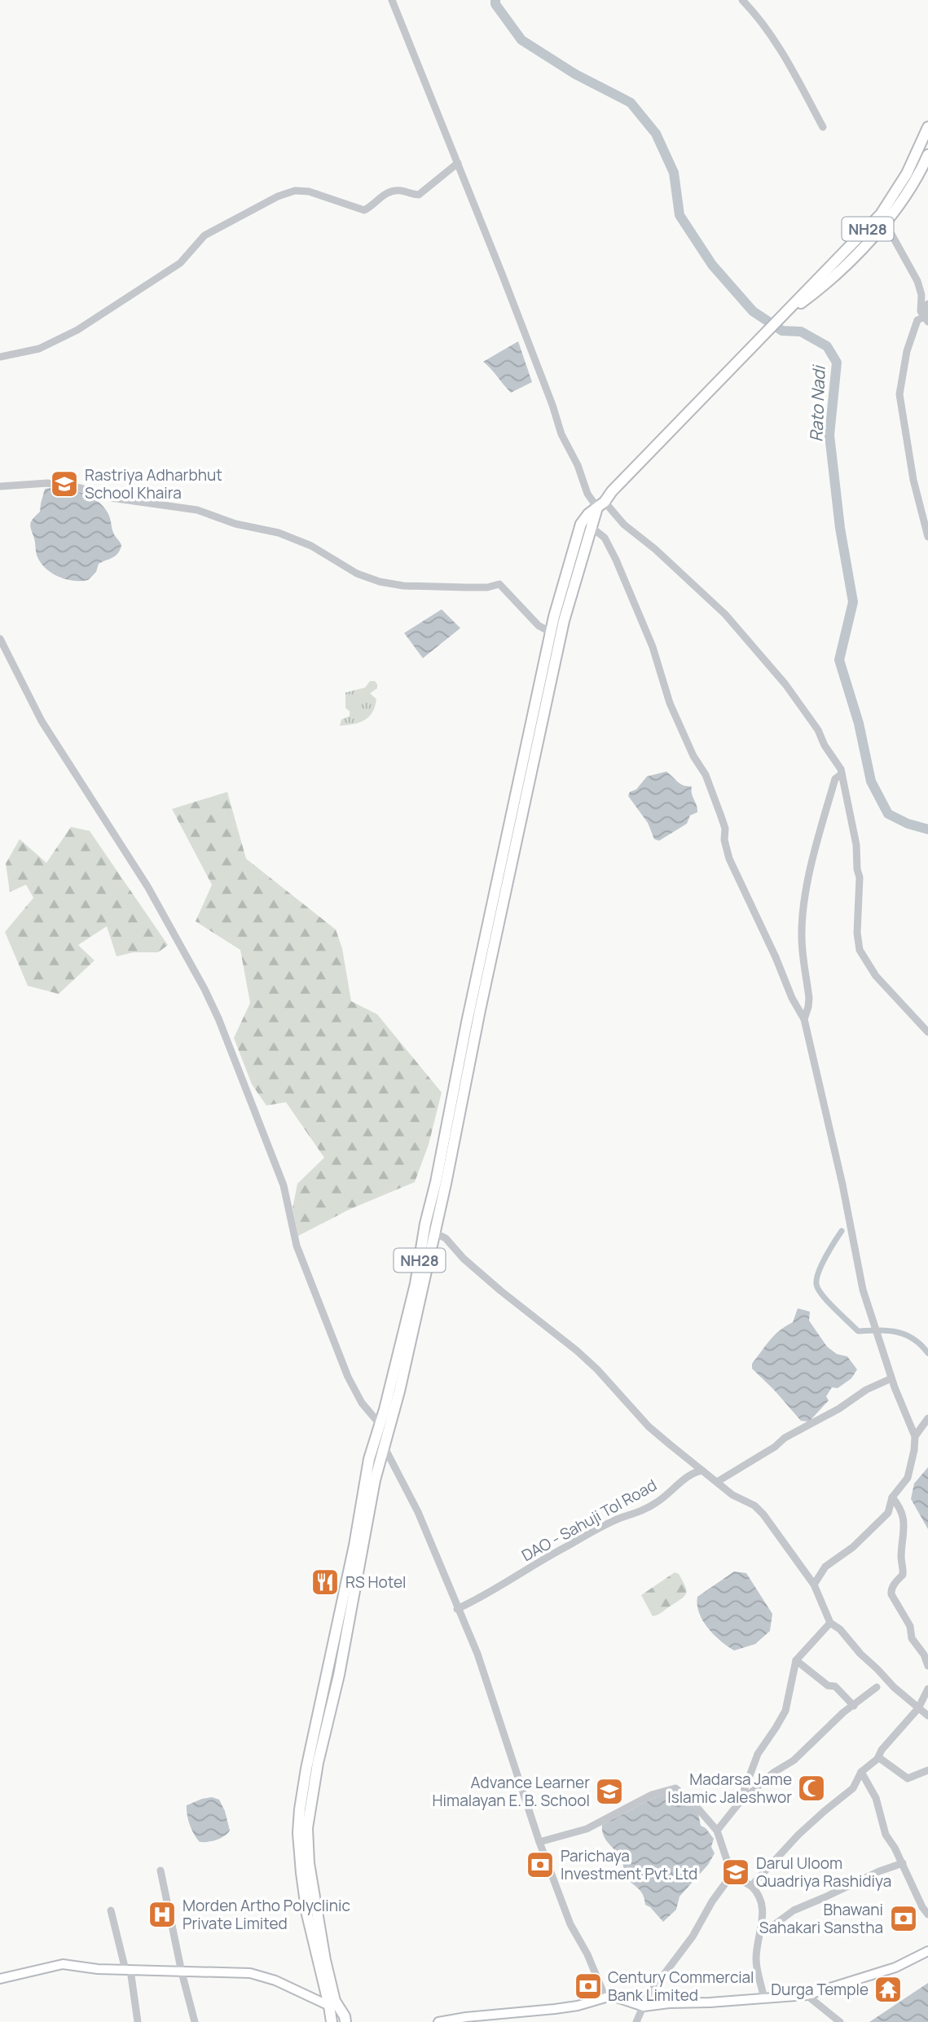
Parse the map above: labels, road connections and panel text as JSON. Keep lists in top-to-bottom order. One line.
{"streets":{"highway":["NH28"],"street":["DAO - Sahuji Tol Road"]},"water":["Rato Nadi"],"places":{"school or university":["Rastriya Adharbhut School Khaira","Advance Learner Himalayan E. B. School","Darul Uloom Quadriya Rashidiya"],"restaurant":["RS Hotel"],"mosque":["Madarsa Jame Islamic Jaleshwor"],"bank":["Parichaya Investment Pvt. Ltd","Bhawani Sahakari Sanstha","Century Commercial Bank Limited"],"hospital":["Morden Artho Polyclinic Private Limited"],"temple":["Durga Temple"]}}
